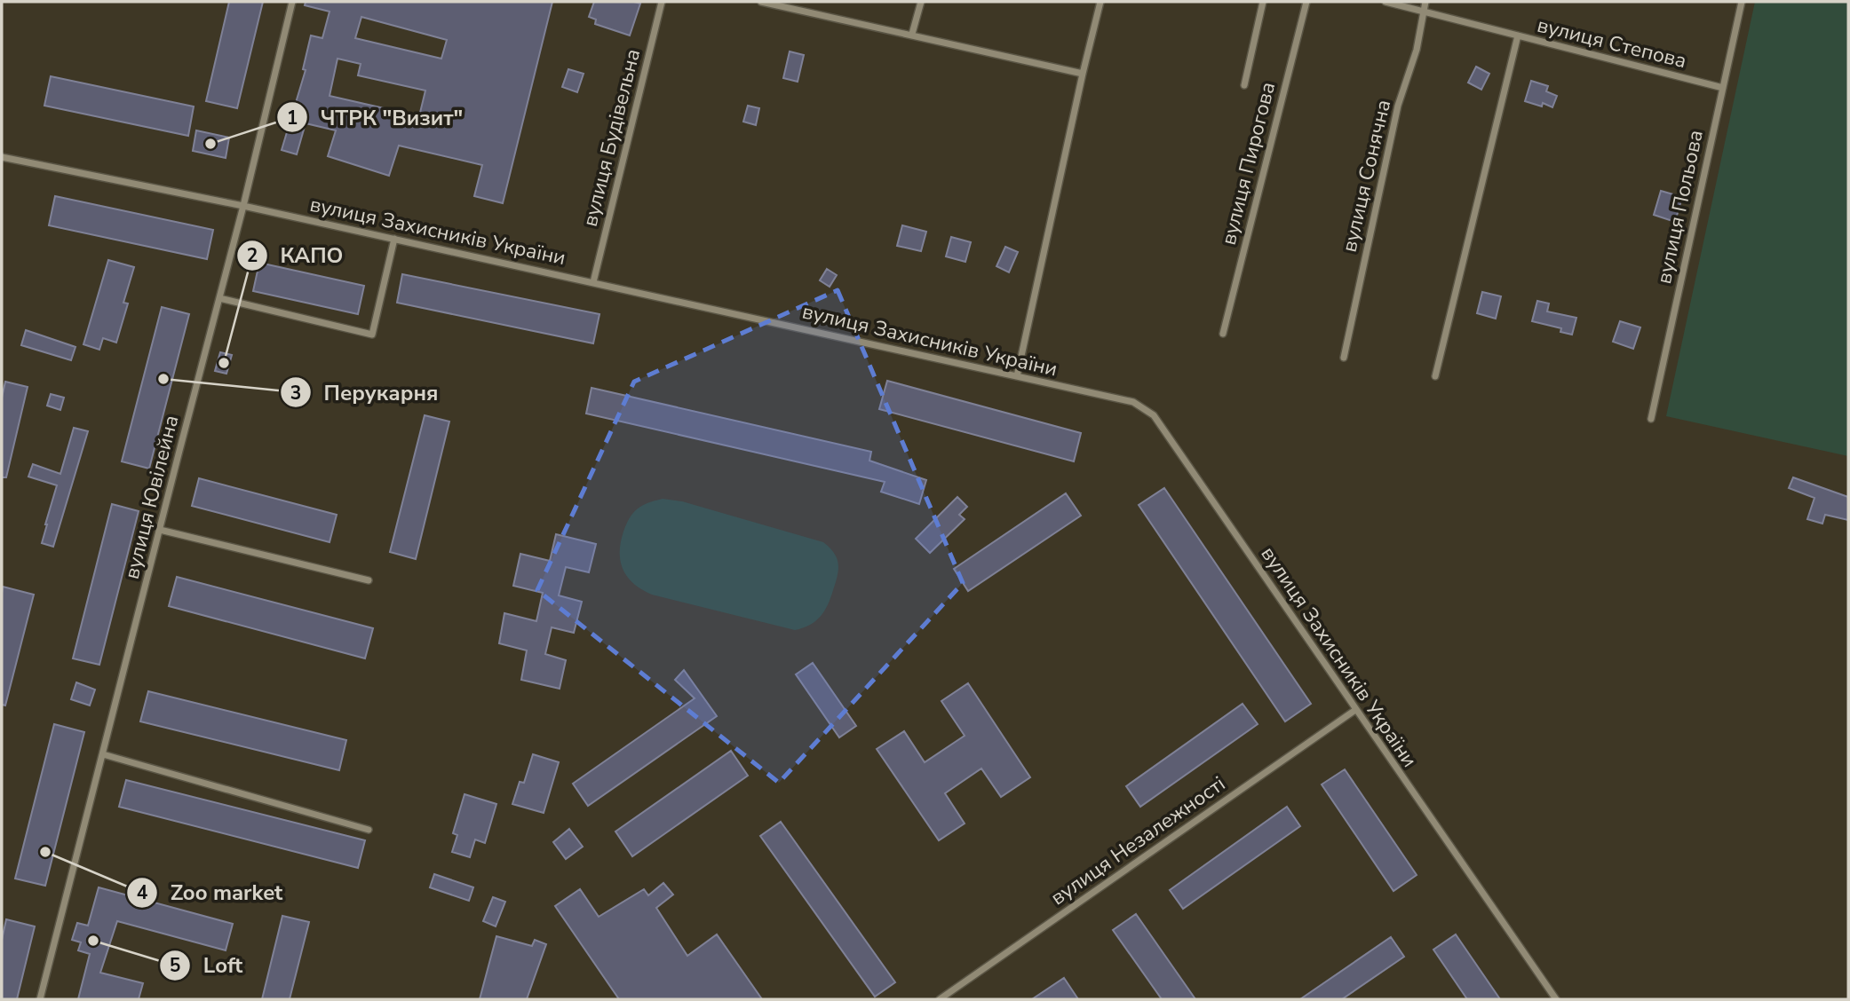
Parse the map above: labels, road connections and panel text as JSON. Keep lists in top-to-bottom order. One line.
{"streets":{"street":["вулиця Степова","вулиця Будівельна","вулиця Пирогова","вулиця Сонячна","вулиця Польова","вулиця Захисників України","вулиця Ювілейна","вулиця Незалежності"]},"crossings":[["вулиця Степова","вулиця Сонячна"],["вулиця Степова","вулиця Польова"],["вулиця Будівельна","вулиця Захисників України"],["вулиця Захисників України","вулиця Ювілейна"],["вулиця Захисників України","вулиця Незалежності"]],"places":["ЧТРК \"Визит\"","КАПО","Перукарня","Zoo market","Loft"]}
